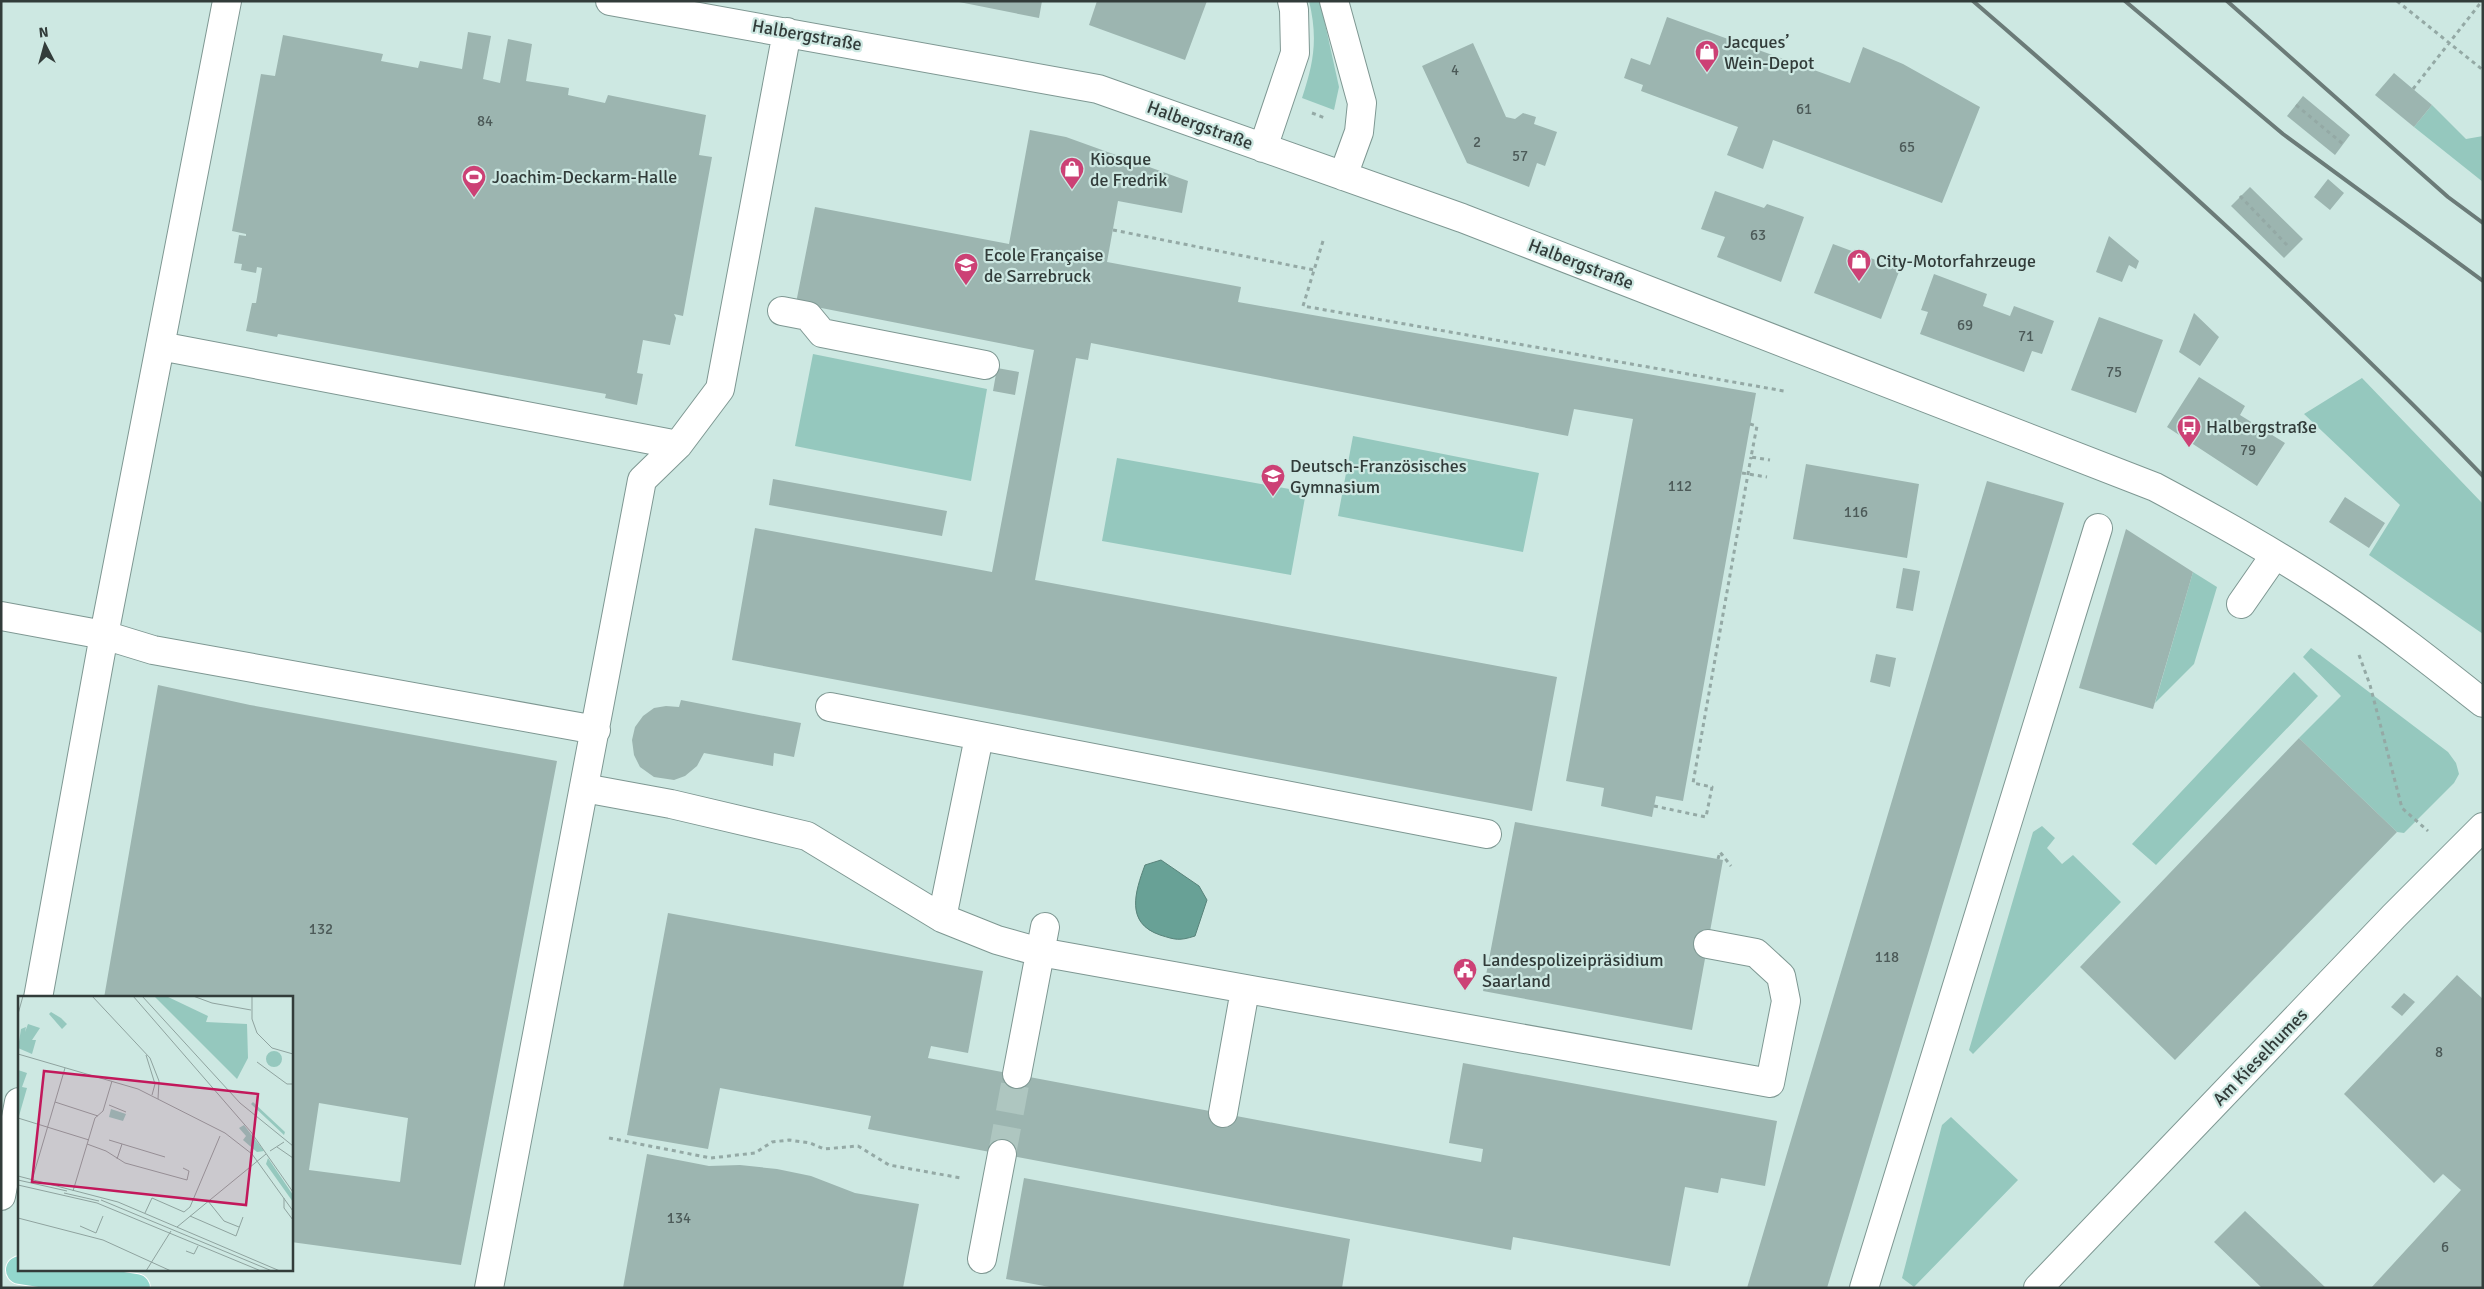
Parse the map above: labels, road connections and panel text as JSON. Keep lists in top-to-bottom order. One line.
{"streets":{"street":["Halbergstraße","Am Kieselhumes"]},"places":{"shop":["Jacques’ Wein-Depot","Kiosque de Fredrik","City-Motorfahrzeuge"],"sports":["Joachim-Deckarm-Halle"],"school or university":["Ecole Française de Sarrebruck","Deutsch-Französisches Gymnasium"],"bus stop":["Halbergstraße"],"public building":["Landespolizeipräsidium Saarland"]},"house_numbers":["4","61","84","2","65","57","63","69","71","75","79","112","116","132","118","8","134","6"],"north":"top"}
